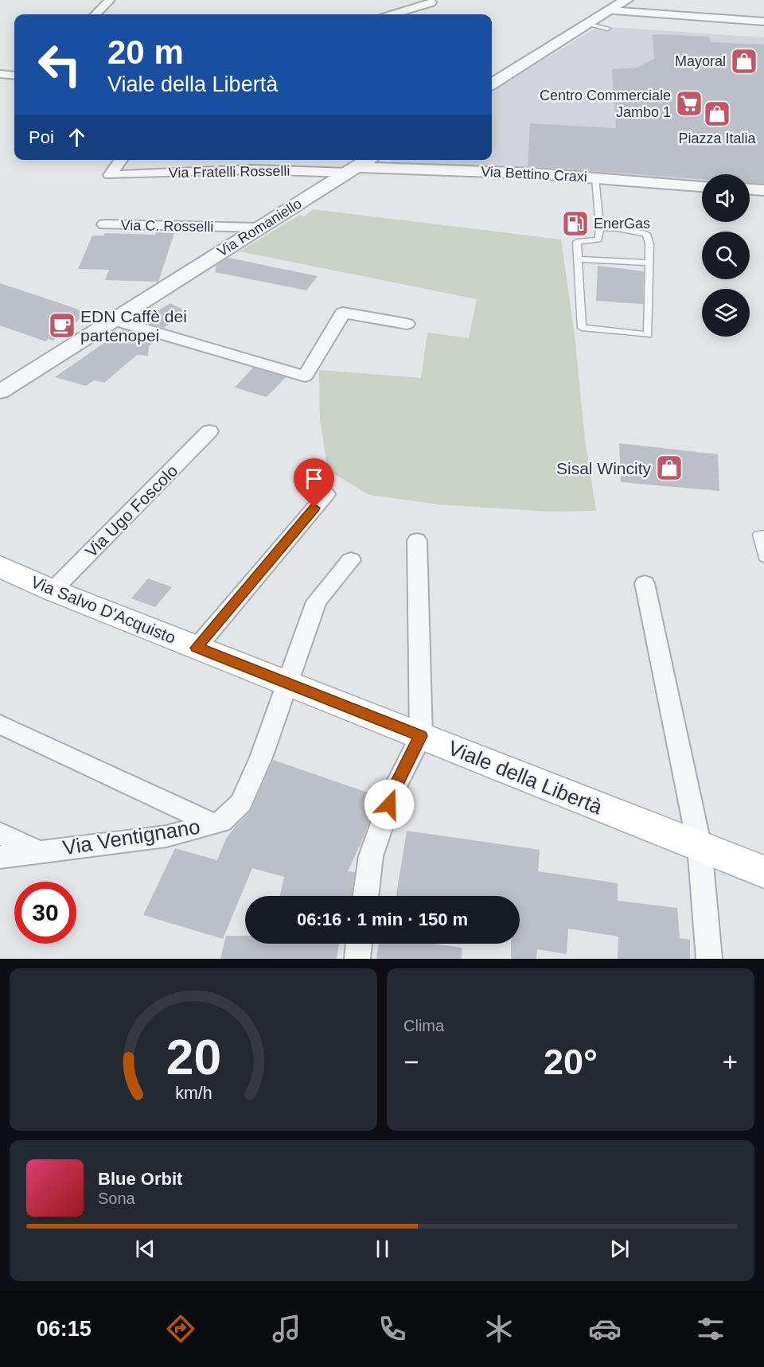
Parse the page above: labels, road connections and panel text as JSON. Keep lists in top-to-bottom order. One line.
{"streets":{"main road":["Via Salvo D'Acquisto","Viale della Libertà"],"street":["Via Fratelli Rosselli","Via Bettino Craxi","Via C. Rosselli","Via Romaniello","Via Ugo Foscolo","Via Ventignano"]},"crossings":[["Via Fratelli Rosselli","Via Bettino Craxi"],["Via Fratelli Rosselli","Via Romaniello"],["Via Bettino Craxi","Via Romaniello"],["Via C. Rosselli","Via Romaniello"],["Via Ugo Foscolo","Via Salvo D'Acquisto"],["Via Salvo D'Acquisto","Viale della Libertà"],["Via Salvo D'Acquisto","Via Ventignano"],["Viale della Libertà","Via Ventignano"]],"places":{"shop":["Mayoral","Piazza Italia","Sisal Wincity"],"supermarket":["Centro Commerciale Jambo 1"],"fuel station":["EnerGas"],"cafe":["EDN Caffè dei partenopei"]},"page":{"turn":["20 m","Viale della Libertà"],"then":"Poi","limit":"30","trip":"06:16 · 1 min · 150 m","tile":"Clima","heat":["−","20°","+"],"song":["Blue Orbit","Sona"],"tabs":"06:15","gauge":["20","km/h"]}}
